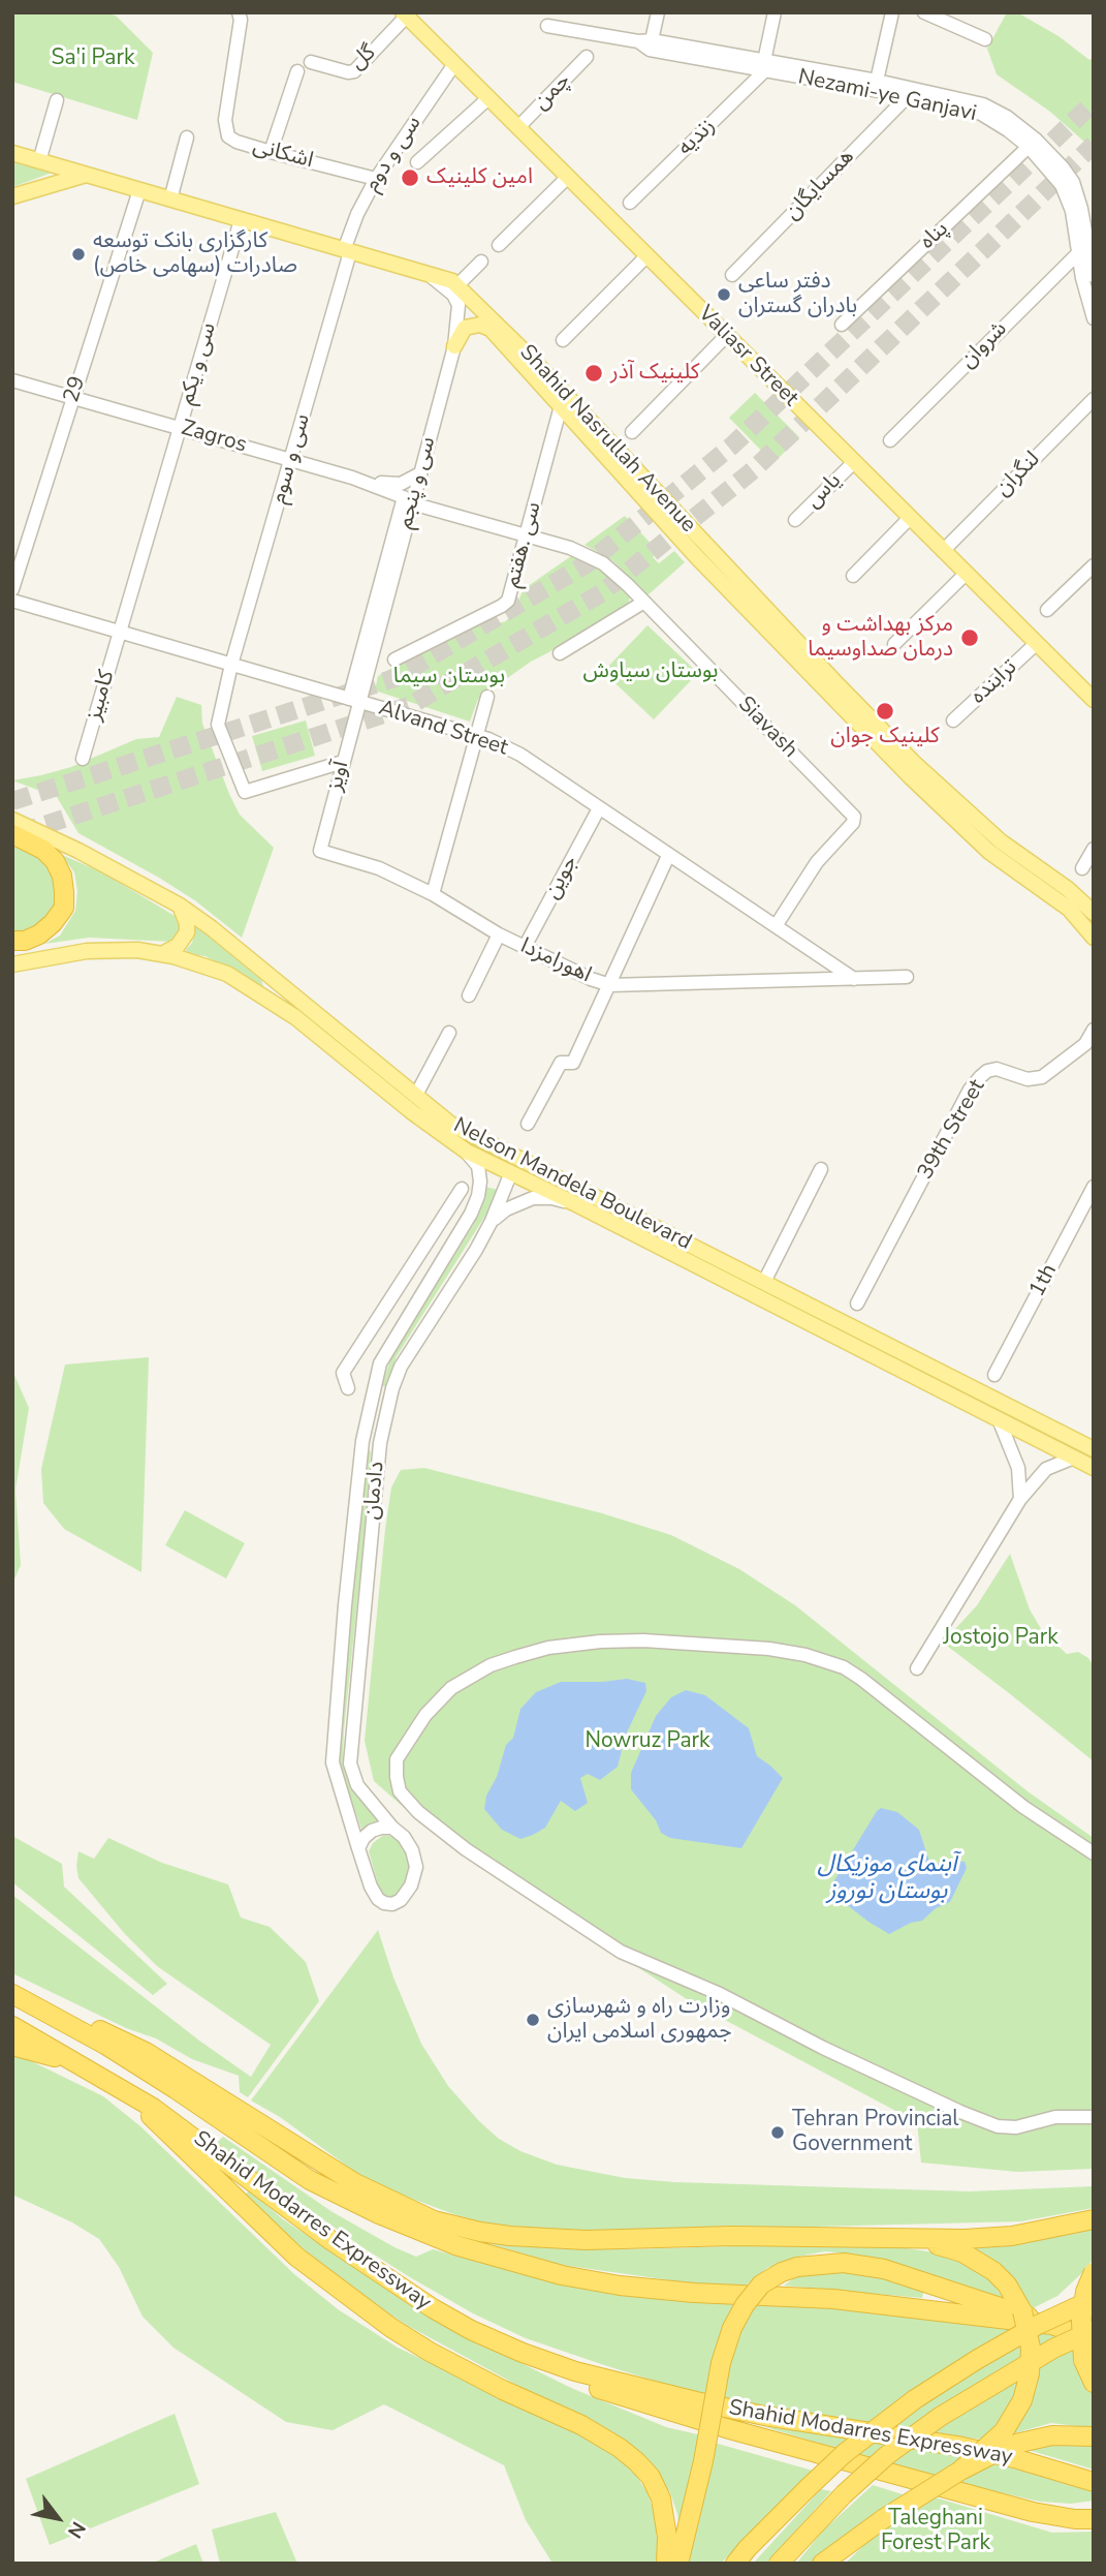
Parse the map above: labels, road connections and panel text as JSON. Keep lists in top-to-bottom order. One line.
{"streets":{"highway":["Shahid Modarres Expressway"],"main road":["Valiasr Street","Shahid Nasrullah Avenue","Nelson Mandela Boulevard"],"street":["گل","چمن","Nezami-ye Ganjavi","زندیه","اشکانی","سی و دوم","همسایگان","پناه","شروان","سی و یکم","29","Zagros","سی و سوم","لنگران","سی و پنجم","یاس","سی .هفتم","ترابنده","کامبیز","Siavash","Alvand Street","آویز","جوین","اهورامزدا","39th Street","1th","دادمان"]},"crossings":[["گل","Valiasr Street"],["چمن","Valiasr Street"],["Nezami-ye Ganjavi","زندیه"],["Nezami-ye Ganjavi","همسایگان"],["Nezami-ye Ganjavi","پناه"],["Nezami-ye Ganjavi","شروان"],["اشکانی","سی و دوم"],["سی و دوم","Valiasr Street"],["سی و دوم","Shahid Nasrullah Avenue"],["سی و دوم","سی و سوم"],["Valiasr Street","لنگران"],["Valiasr Street","یاس"],["Valiasr Street","ترابنده"],["سی و یکم","Zagros"],["سی و یکم","Shahid Nasrullah Avenue"],["سی و یکم","کامبیز"],["سی و یکم","Alvand Street"],["29","Zagros"],["29","Shahid Nasrullah Avenue"],["Zagros","سی و سوم"],["Zagros","سی و پنجم"],["Zagros","Siavash"],["Shahid Nasrullah Avenue","سی و سوم"],["Shahid Nasrullah Avenue","سی و پنجم"],["Shahid Nasrullah Avenue","سی .هفتم"],["سی و سوم","Alvand Street"],["سی و سوم","آویز"],["سی و پنجم","Siavash"],["سی و پنجم","Alvand Street"],["سی و پنجم","آویز"],["سی .هفتم","Siavash"],["کامبیز","Alvand Street"],["Siavash","Alvand Street"],["Alvand Street","آویز"],["Alvand Street","جوین"],["Alvand Street","اهورامزدا"],["آویز","اهورامزدا"],["جوین","اهورامزدا"],["Nelson Mandela Boulevard","دادمان"]],"water":["آبنمای موزیکال بوستان نوروز"],"parks":["Sa'i Park","بوستان سیاوش","بوستان سیما","Jostojo Park","Nowruz Park","Taleghani Forest Park"],"places":["امین کلینیک","کارگزاری بانک توسعه صادرات (سهامی خاص)","دفتر ساعی بادران گستران","کلینیک آذر","مرکز بهداشت و درمان صداوسیما","کلینیک جوان","وزارت راه و شهرسازی جمهوری اسلامی ایران","Tehran Provincial Government"],"north":"bottom right"}
